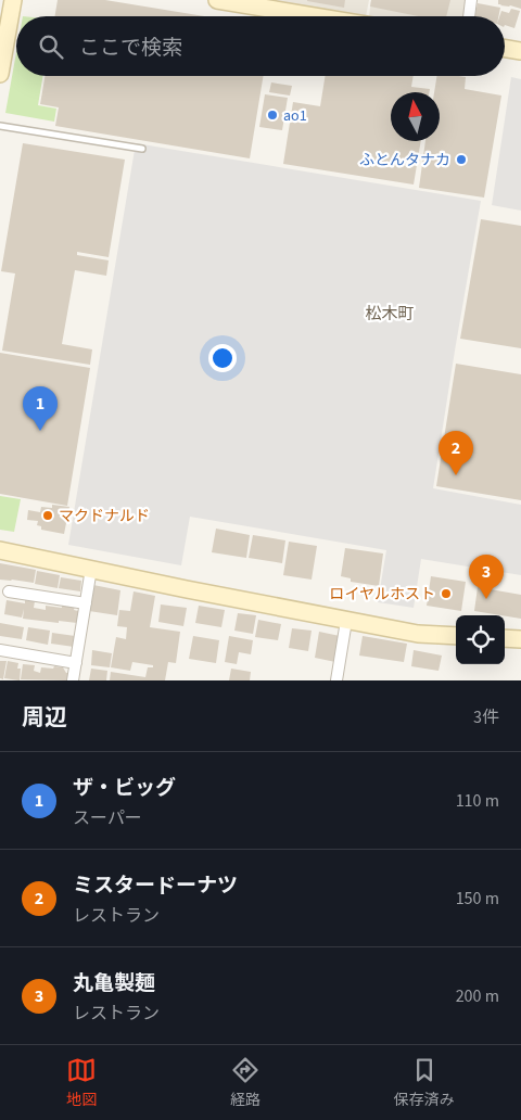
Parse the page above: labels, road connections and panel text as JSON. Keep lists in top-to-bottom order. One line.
{"districts":["松木町"],"places":["ao1","ふとんタナカ","マクドナルド","ロイヤルホスト"],"north":"top","page":{"search":"ここで検索","pins":["1","2","3"],"heading":["周辺","3件"],"list":[{"mark":"1","name":"ザ・ビッグ","note":"スーパー","value":"110 m"},{"mark":"2","name":"ミスタードーナツ","note":"レストラン","value":"150 m"},{"mark":"3","name":"丸亀製麺","note":"レストラン","value":"200 m"}],"nav":["地図","経路","保存済み"]}}
